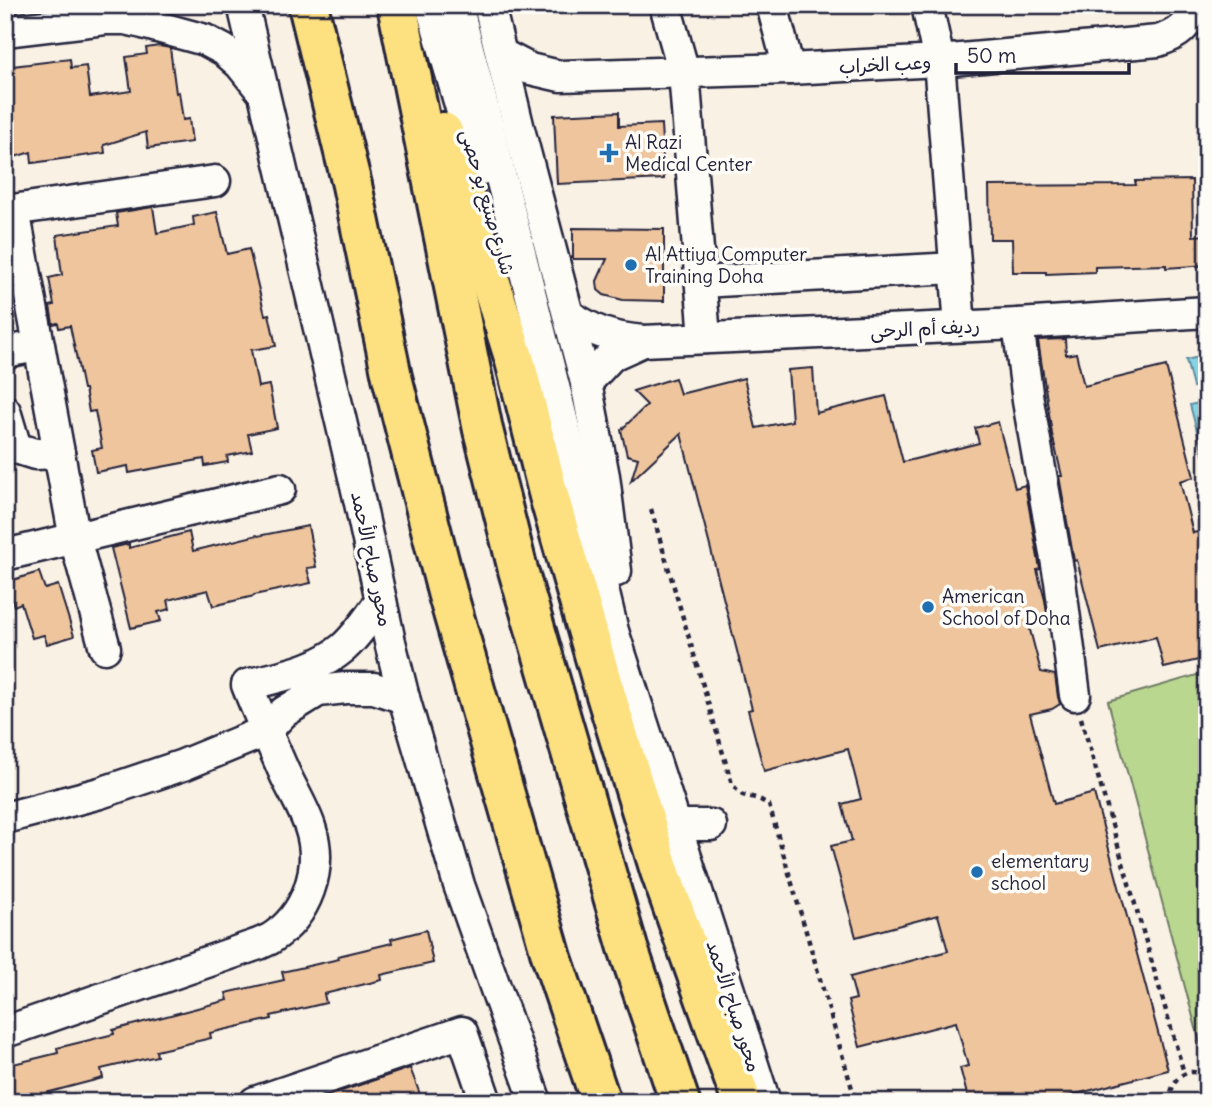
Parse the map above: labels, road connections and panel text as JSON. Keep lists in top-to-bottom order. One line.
{"streets":{"street":["وعب الخراب","شارع صنيع بو حصى","رديف أم الرحى","محور صباح الأحمد"]},"crossings":[["وعب الخراب","محور صباح الأحمد"],["شارع صنيع بو حصى","محور صباح الأحمد"],["رديف أم الرحى","محور صباح الأحمد"]],"places":{"health":["Al Razi Medical Center"],"other":["Al Attiya Computer Training Doha","American School of Doha","elementary school"]},"scale_bar":"50 m"}
